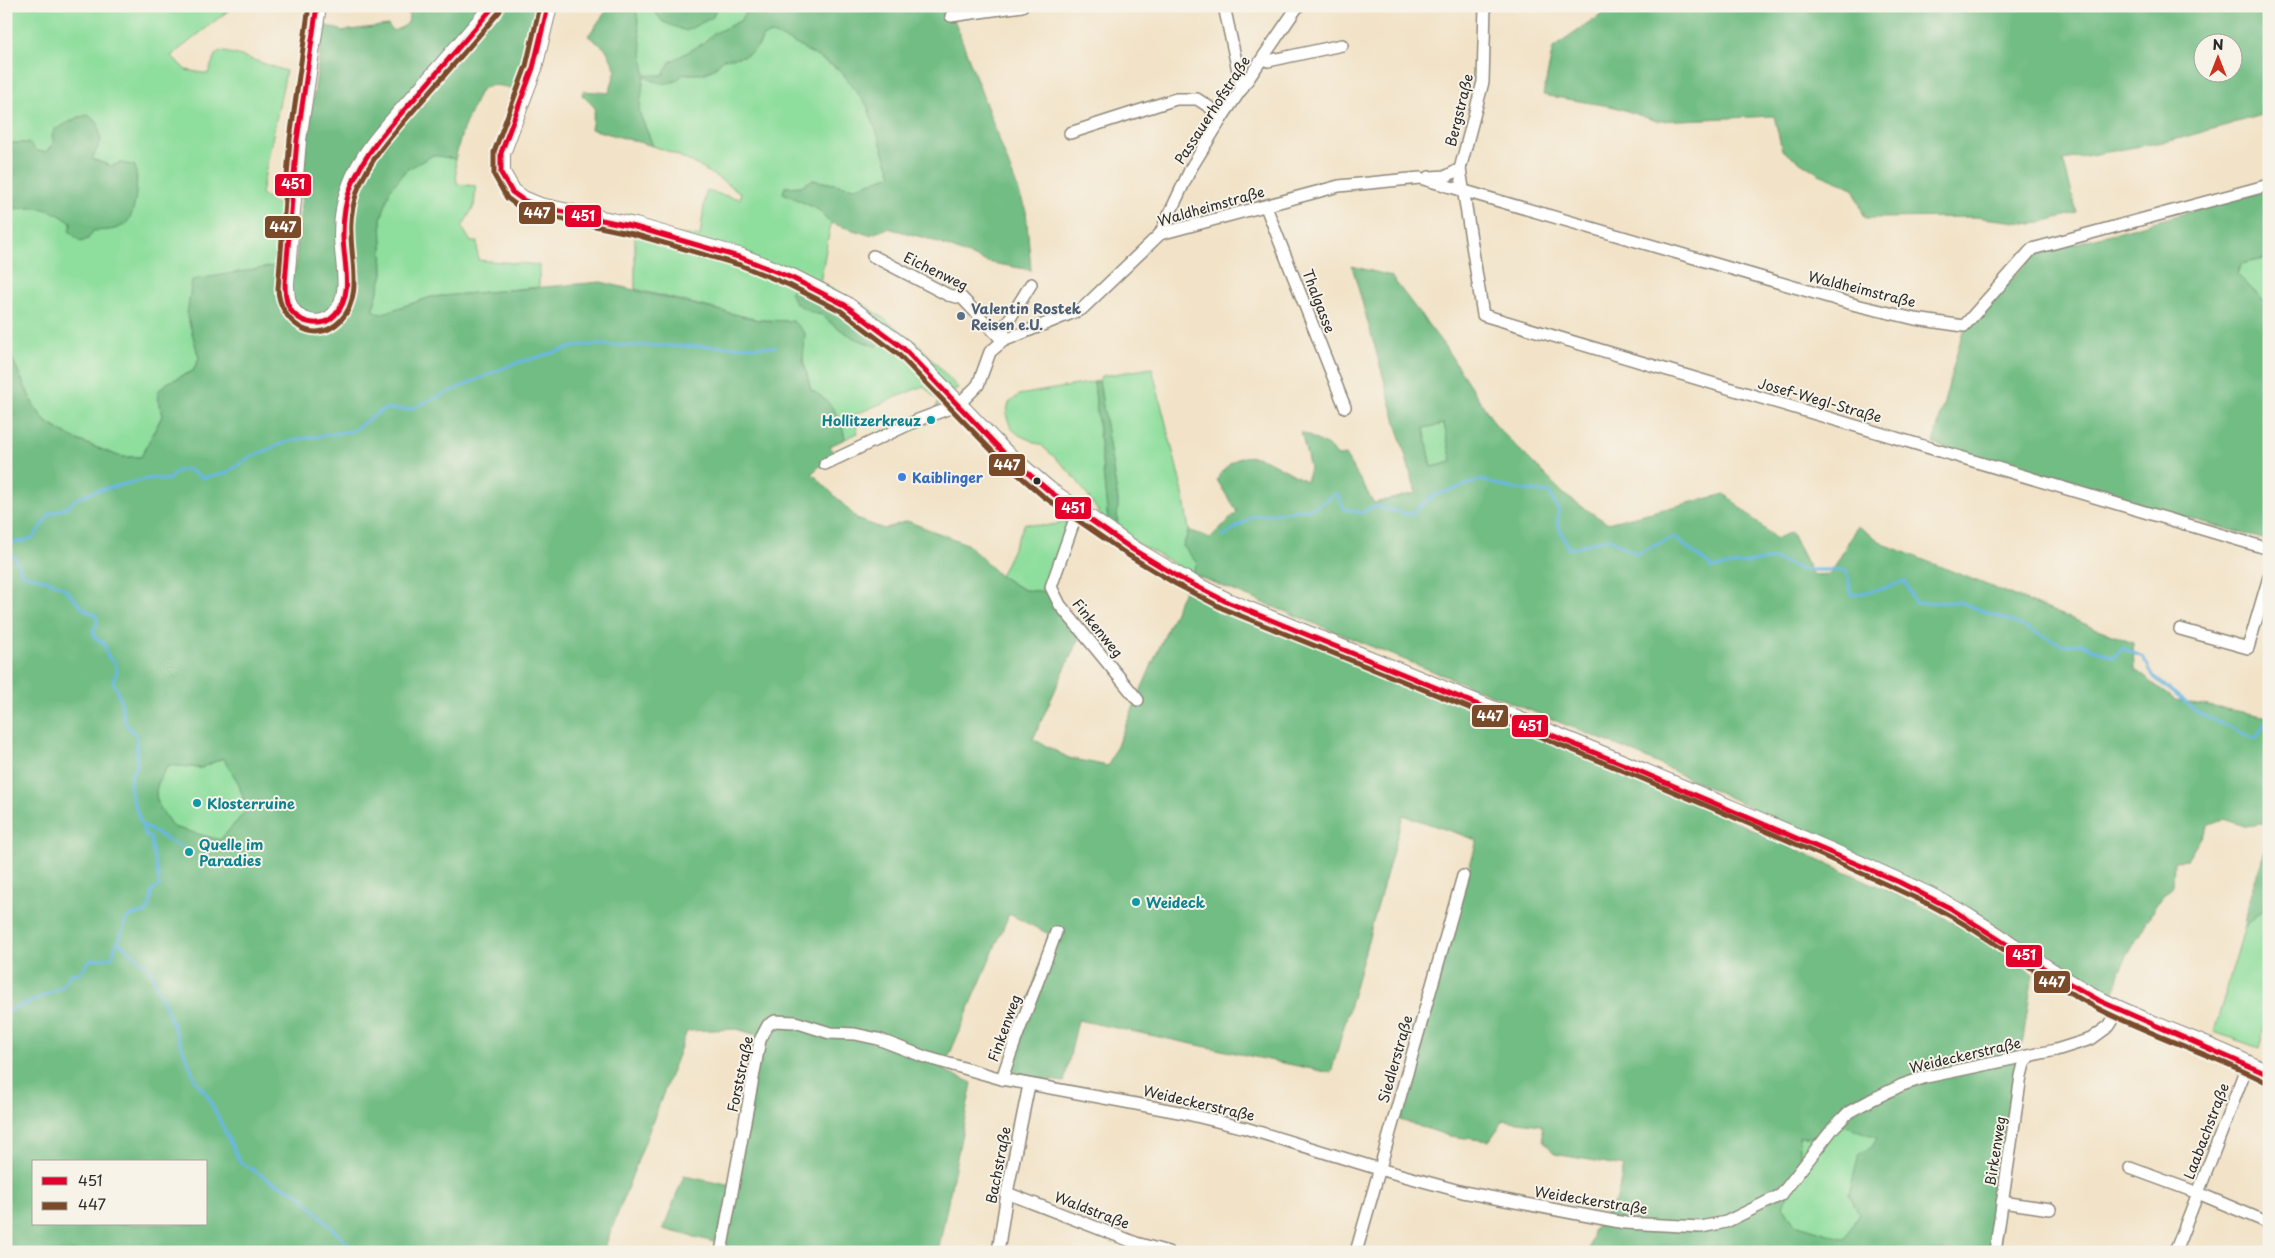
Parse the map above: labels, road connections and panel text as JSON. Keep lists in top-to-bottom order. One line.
{"streets":{"street":["Passauerhofstraße","Bergstraße","Waldheimstraße","Eichenweg","Thalgasse","Josef-Wegl-Straße","Finkenweg","Weideckerstraße","Siedlerstraße","Forststraße","Laabachstraße","Birkenweg","Bachstraße","Waldstraße"]},"crossings":[["Passauerhofstraße","Waldheimstraße"],["Bergstraße","Waldheimstraße"],["Bergstraße","Josef-Wegl-Straße"],["Waldheimstraße","Eichenweg"],["Waldheimstraße","Thalgasse"],["Waldheimstraße","Josef-Wegl-Straße"],["Finkenweg","Weideckerstraße"],["Finkenweg","Forststraße"],["Weideckerstraße","Siedlerstraße"],["Weideckerstraße","Forststraße"],["Weideckerstraße","Birkenweg"],["Weideckerstraße","Bachstraße"],["Bachstraße","Waldstraße"]],"places":["Valentin Rostek Reisen e.U.","Hollitzerkreuz","Kaiblinger","Klosterruine","Quelle im Paradies","Weideck"],"lines":["transit line 451","transit line 447"],"legend":["451","447"],"north":"top"}
